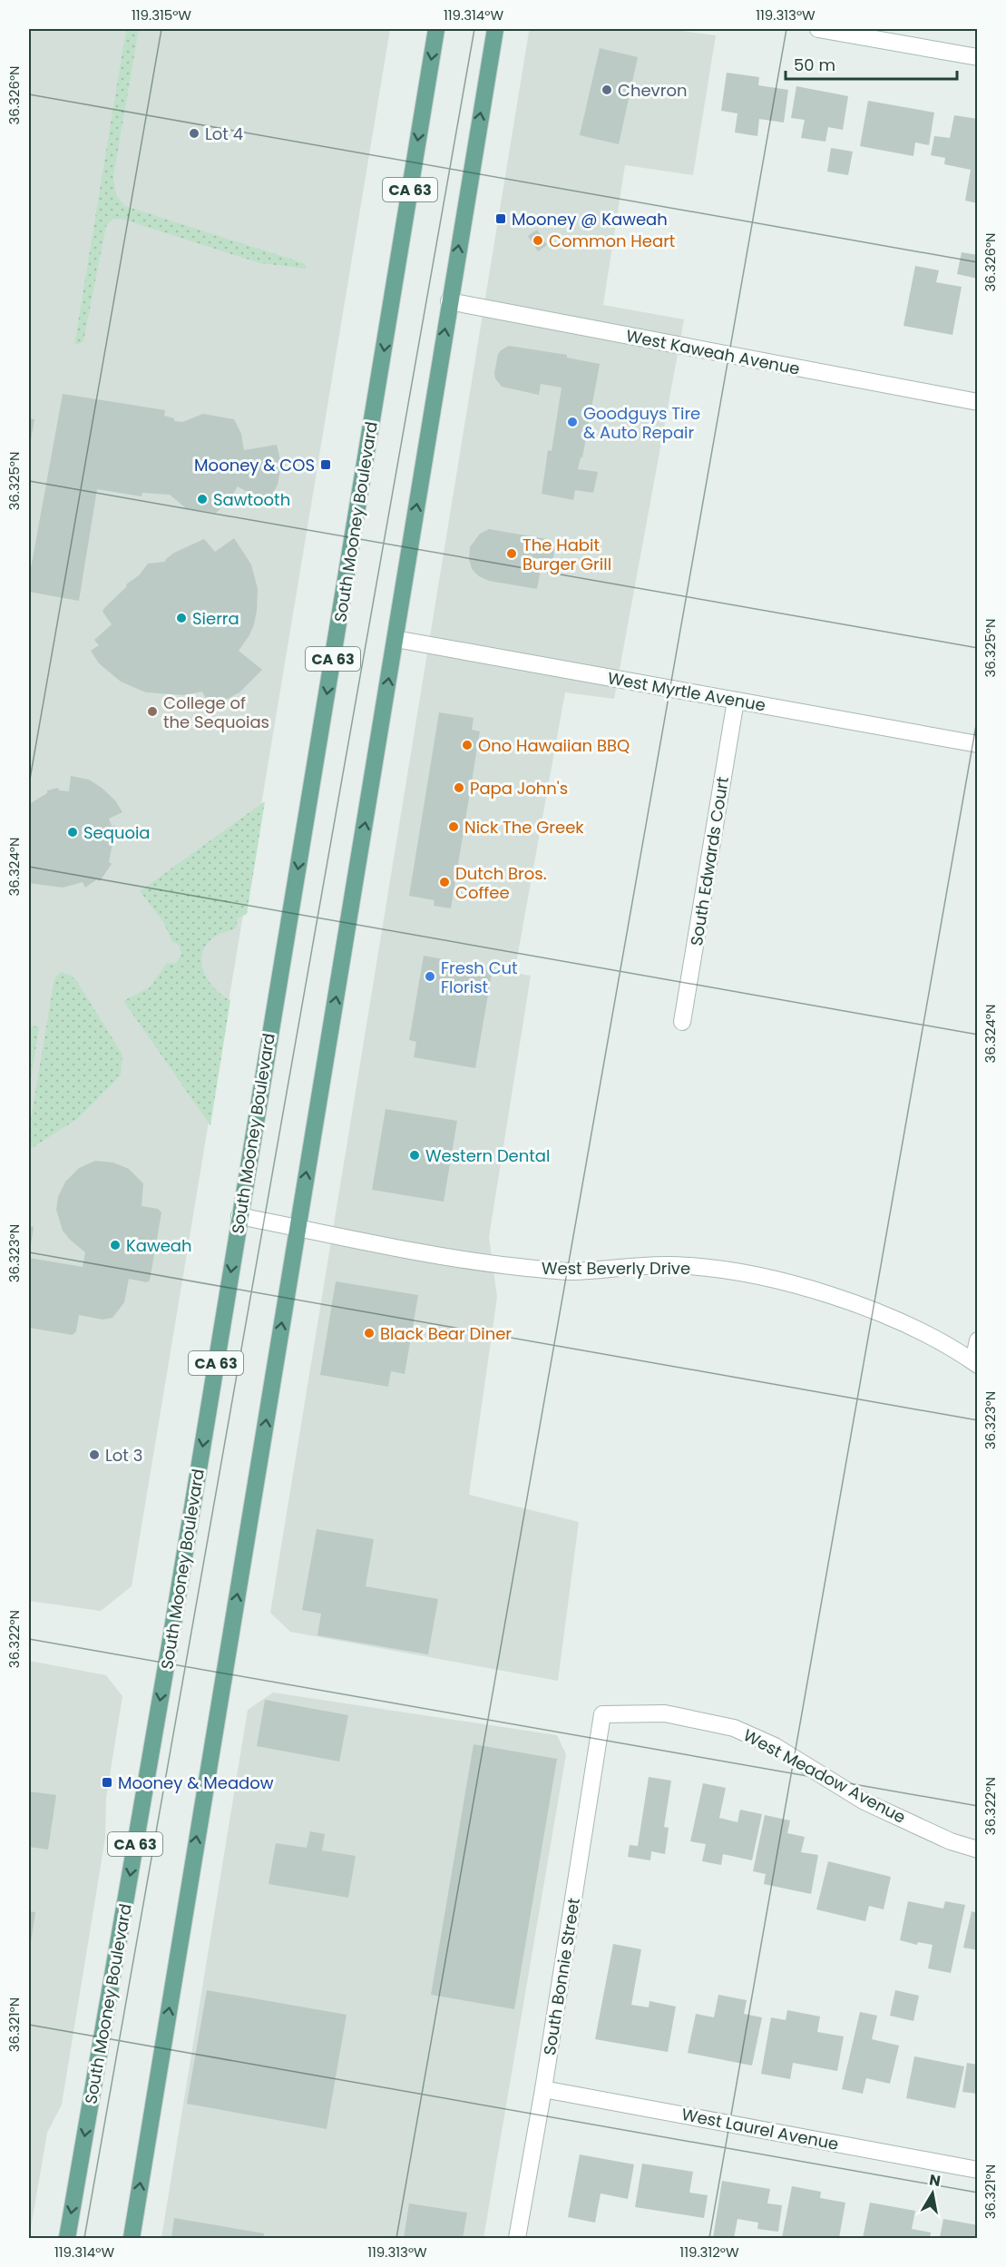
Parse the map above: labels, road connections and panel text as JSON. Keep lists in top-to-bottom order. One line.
{"streets":{"main road":["CA 63","South Mooney Boulevard"],"street":["West Kaweah Avenue","West Myrtle Avenue","South Edwards Court","West Beverly Drive","West Meadow Avenue","South Bonnie Street","West Laurel Avenue"]},"crossings":[["South Mooney Boulevard","West Beverly Drive"],["West Myrtle Avenue","South Edwards Court"],["West Meadow Avenue","South Bonnie Street"],["South Bonnie Street","West Laurel Avenue"]],"places":{"other":["Chevron","Lot 4","Common Heart","Goodguys Tire & Auto Repair","Sawtooth","The Habit Burger Grill","Sierra","College of the Sequoias","Ono Hawaiian BBQ","Papa John's","Nick The Greek","Sequoia","Dutch Bros. Coffee","Fresh Cut Florist","Western Dental","Kaweah","Black Bear Diner","Lot 3"],"transit":["Mooney @ Kaweah","Mooney & COS","Mooney & Meadow"]},"scale_bar":"50 m","north":"top","coordinates":["119.315°W","119.314°W","119.313°W","36.326°N","36.325°N","36.324°N","36.323°N","36.322°N","36.321°N","119.312°W"]}
